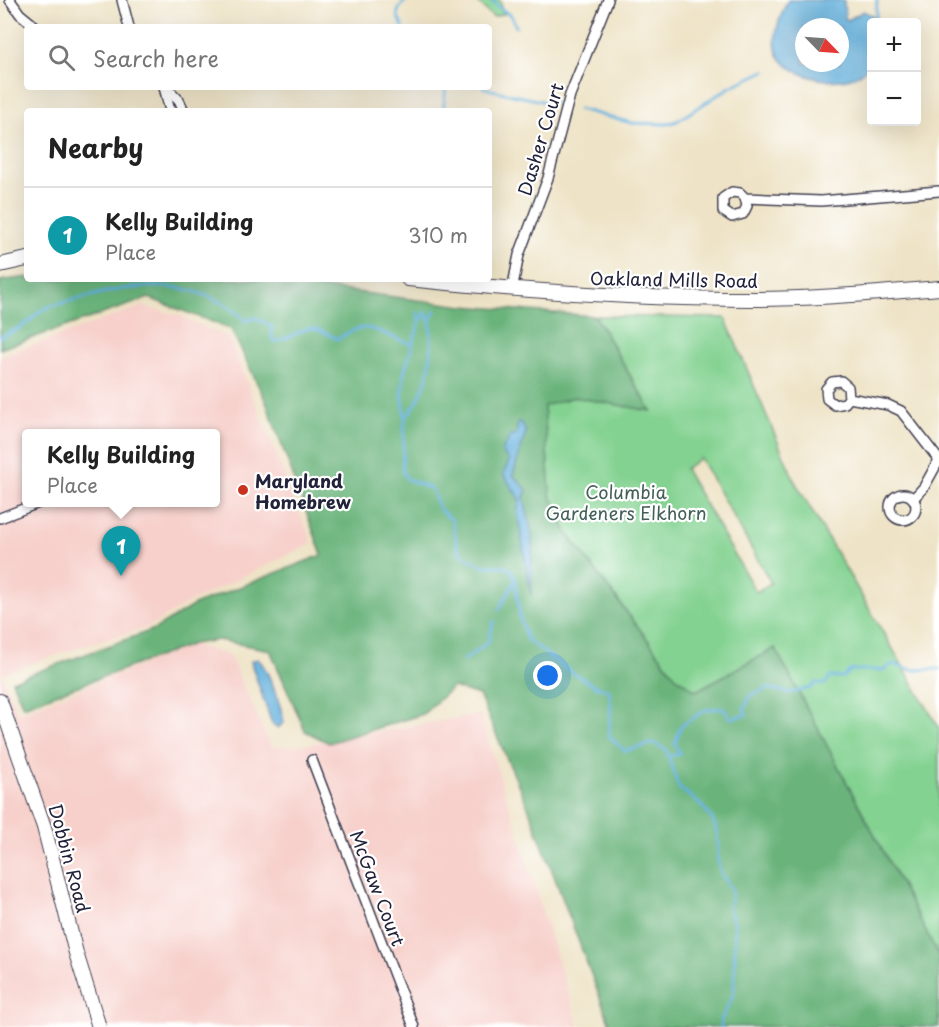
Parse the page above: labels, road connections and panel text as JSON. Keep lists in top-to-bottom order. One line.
{"streets":{"street":["Dasher Court","Oakland Mills Road","Dobbin Road","McGaw Court"]},"crossings":[["Dasher Court","Oakland Mills Road"]],"parks":["Columbia Gardeners Elkhorn"],"places":["Maryland Homebrew"],"north":"bottom right","page":{"map_buttons":["+","−"],"search":"Search here","heading":"Nearby","list":[{"mark":"1","name":"Kelly Building","note":"Place","value":"310 m"}],"popup":["Kelly Building","Place"],"pins":"1"}}
